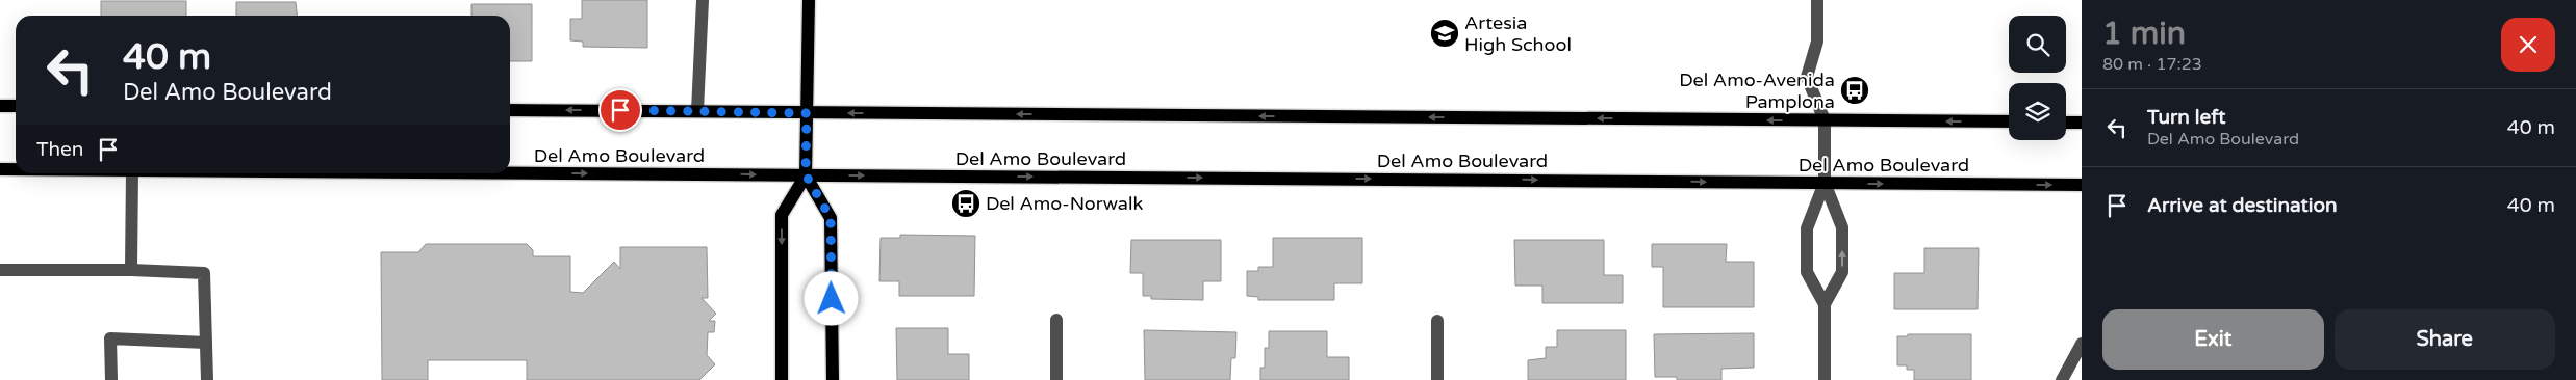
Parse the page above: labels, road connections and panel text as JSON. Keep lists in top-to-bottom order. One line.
{"streets":{"main road":["Del Amo Boulevard"]},"places":{"school or university":["Artesia High School"],"bus stop":["Del Amo-Avenida Pamplona","Del Amo-Norwalk"]},"page":{"heading":["1 min","80 m · 17:23"],"turn":["40 m","Del Amo Boulevard"],"list":[{"name":"Turn left","note":"Del Amo Boulevard","value":"40 m"},{"name":"Arrive at destination","value":"40 m"}],"then":"Then","buttons":["Exit","Share"]}}
